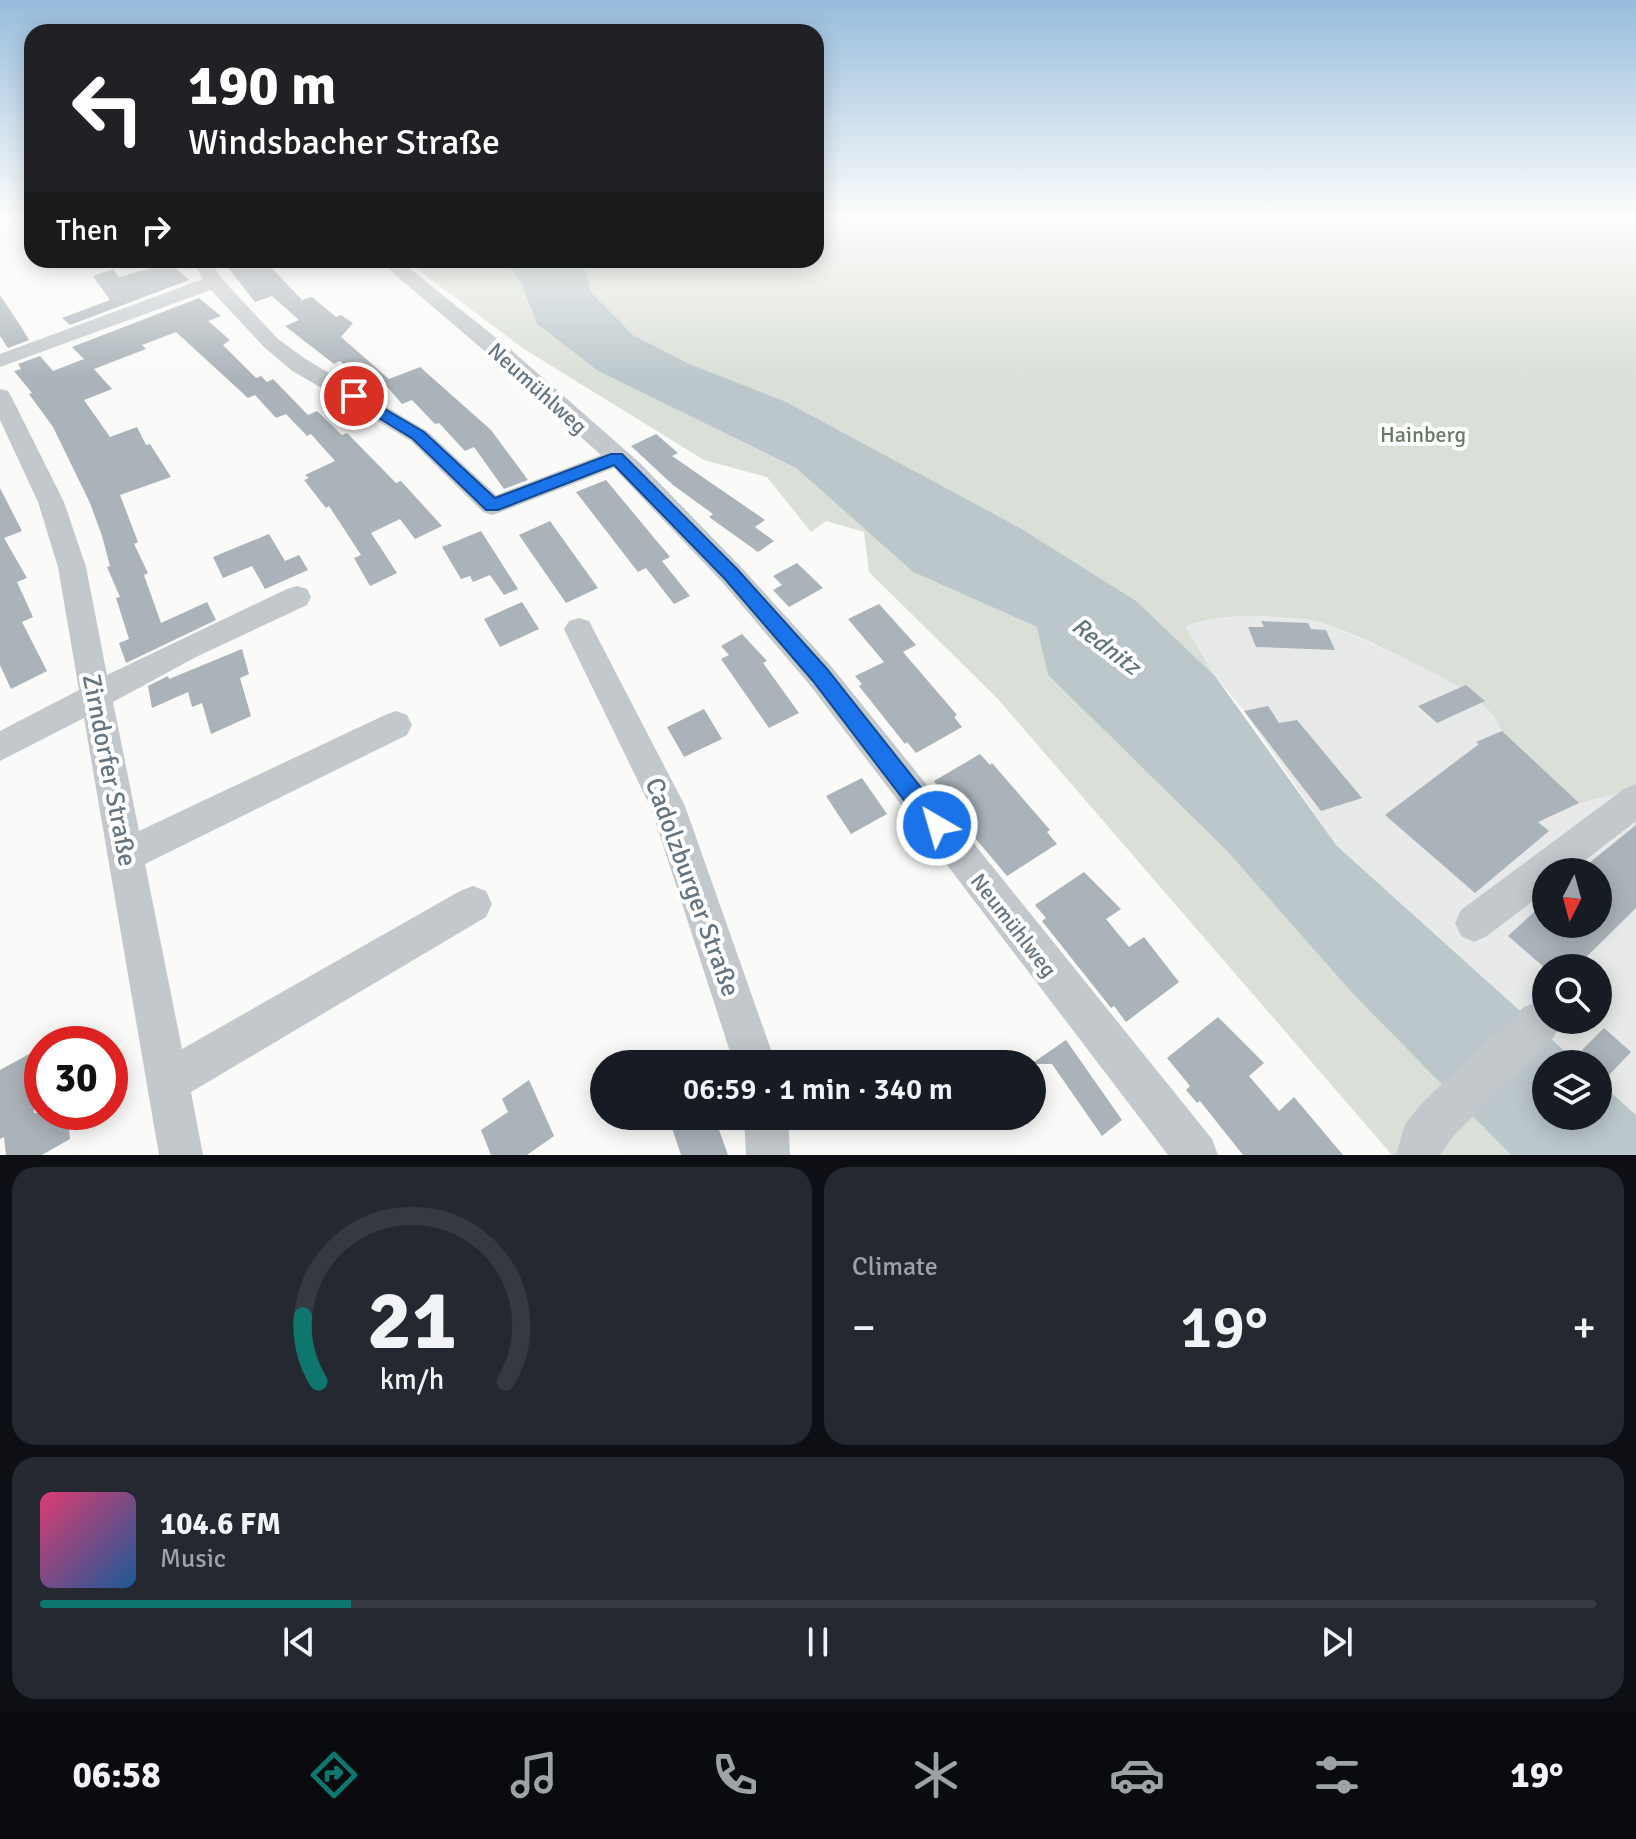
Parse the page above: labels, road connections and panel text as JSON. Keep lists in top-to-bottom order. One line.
{"streets":{"street":["Neumühlweg","Zirndorfer Straße","Cadolzburger Straße"]},"water":["Rednitz"],"parks":["Hainberg"],"north":"bottom","page":{"turn":["190 m","Windsbacher Straße"],"then":"Then","limit":"30","trip":"06:59 · 1 min · 340 m","tile":"Climate","heat":["−","19°","+"],"song":["104.6 FM","Music"],"tabs":["06:58","19°"],"gauge":["21","km/h"]}}
